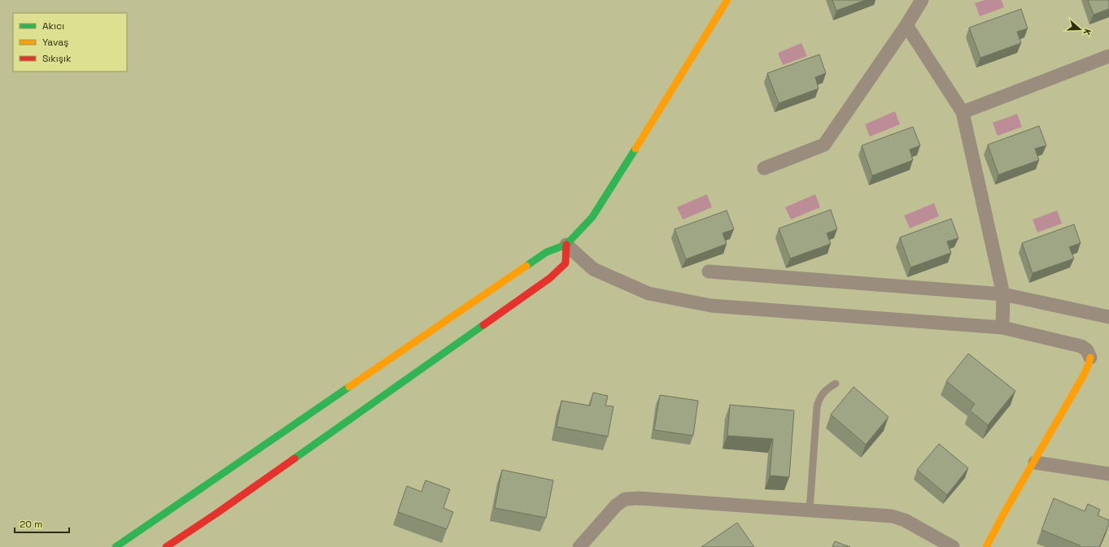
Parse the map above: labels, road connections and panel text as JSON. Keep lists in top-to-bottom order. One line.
{"legend":["Akıcı","Yavaş","Sıkışık"],"scale_bar":"20 m","north":"right"}
